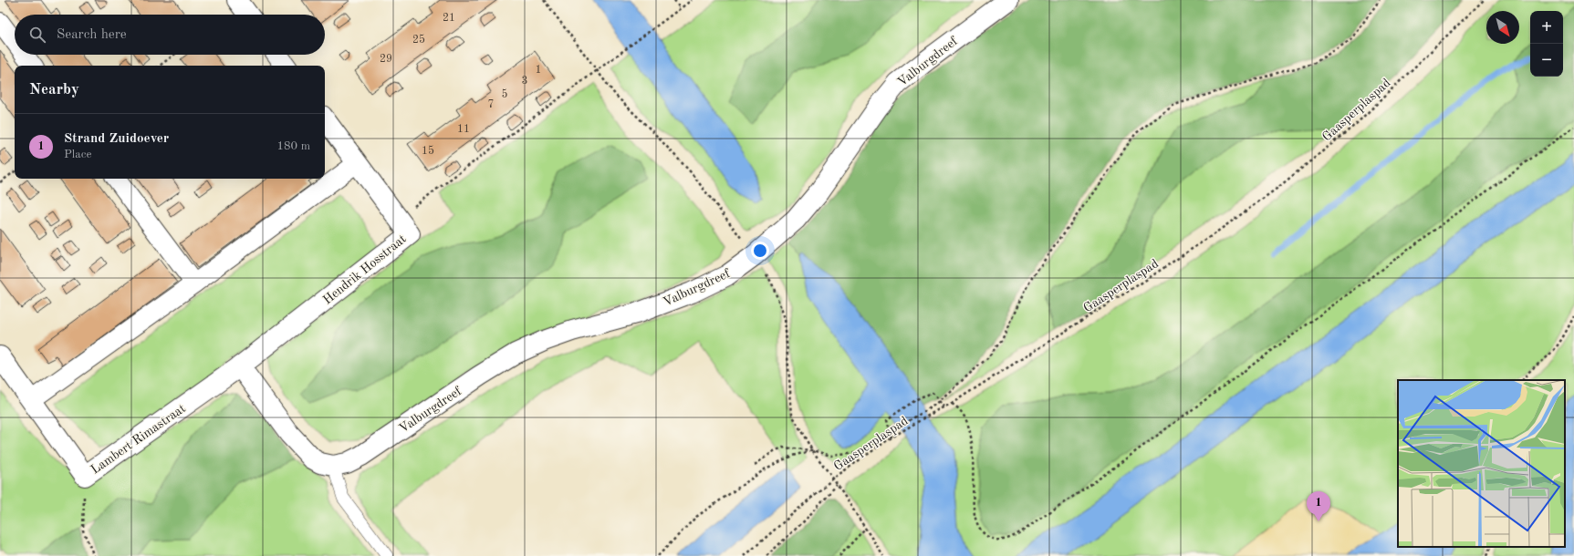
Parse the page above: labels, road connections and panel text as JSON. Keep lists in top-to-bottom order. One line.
{"streets":{"street":["Valburgdreef","Hendrik Hosstraat","Lambert Rimastraat"],"path":["Gaasperplaspad"]},"crossings":[["Hendrik Hosstraat","Lambert Rimastraat"]],"house_numbers":["21","25","29","1","3","5","7","11","15"],"north":"bottom right","page":{"map_buttons":["+","−"],"search":"Search here","heading":"Nearby","list":[{"mark":"1","name":"Strand Zuidoever","note":"Place","value":"180 m"}],"pins":"1"}}
